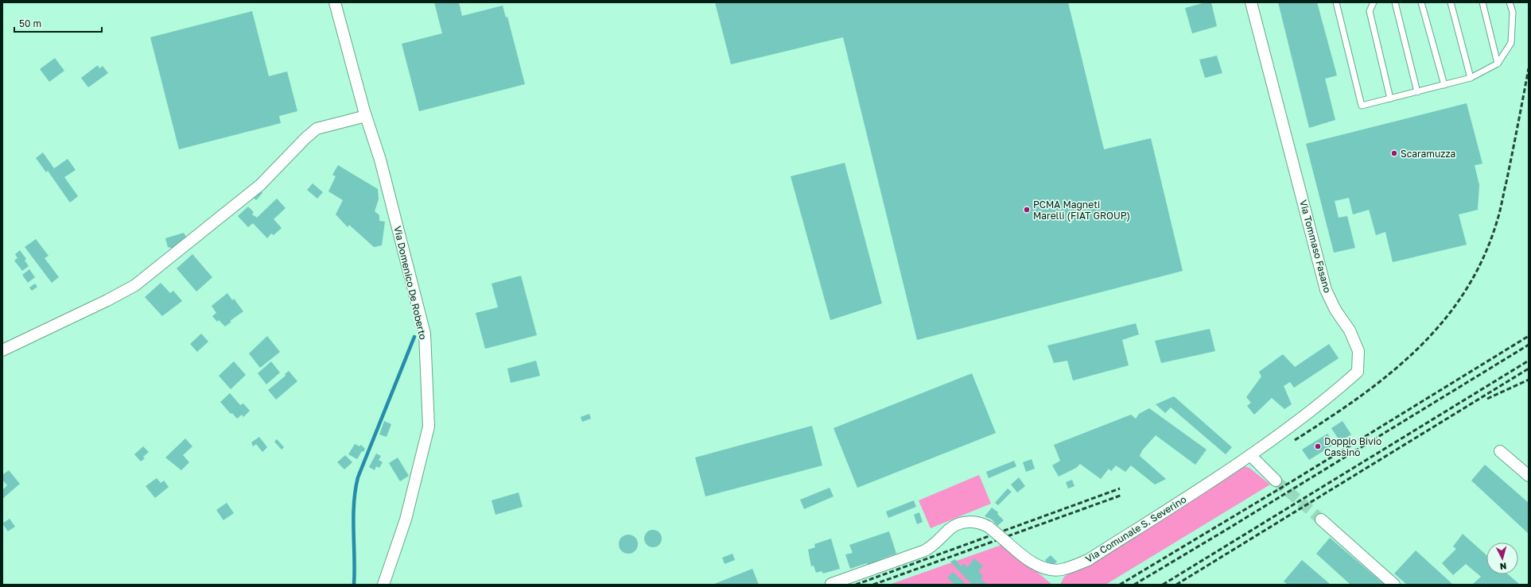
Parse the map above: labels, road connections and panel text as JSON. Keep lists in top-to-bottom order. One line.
{"streets":{"street":["Via Tommaso Fasano","Via Domenico De Roberto","Via Comunale S. Severino"]},"crossings":[["Via Tommaso Fasano","Via Comunale S. Severino"]],"places":["Scaramuzza","PCMA Magneti Marelli (FIAT GROUP)","Doppio Bivio Cassino"],"scale_bar":"50 m","north":"bottom"}
